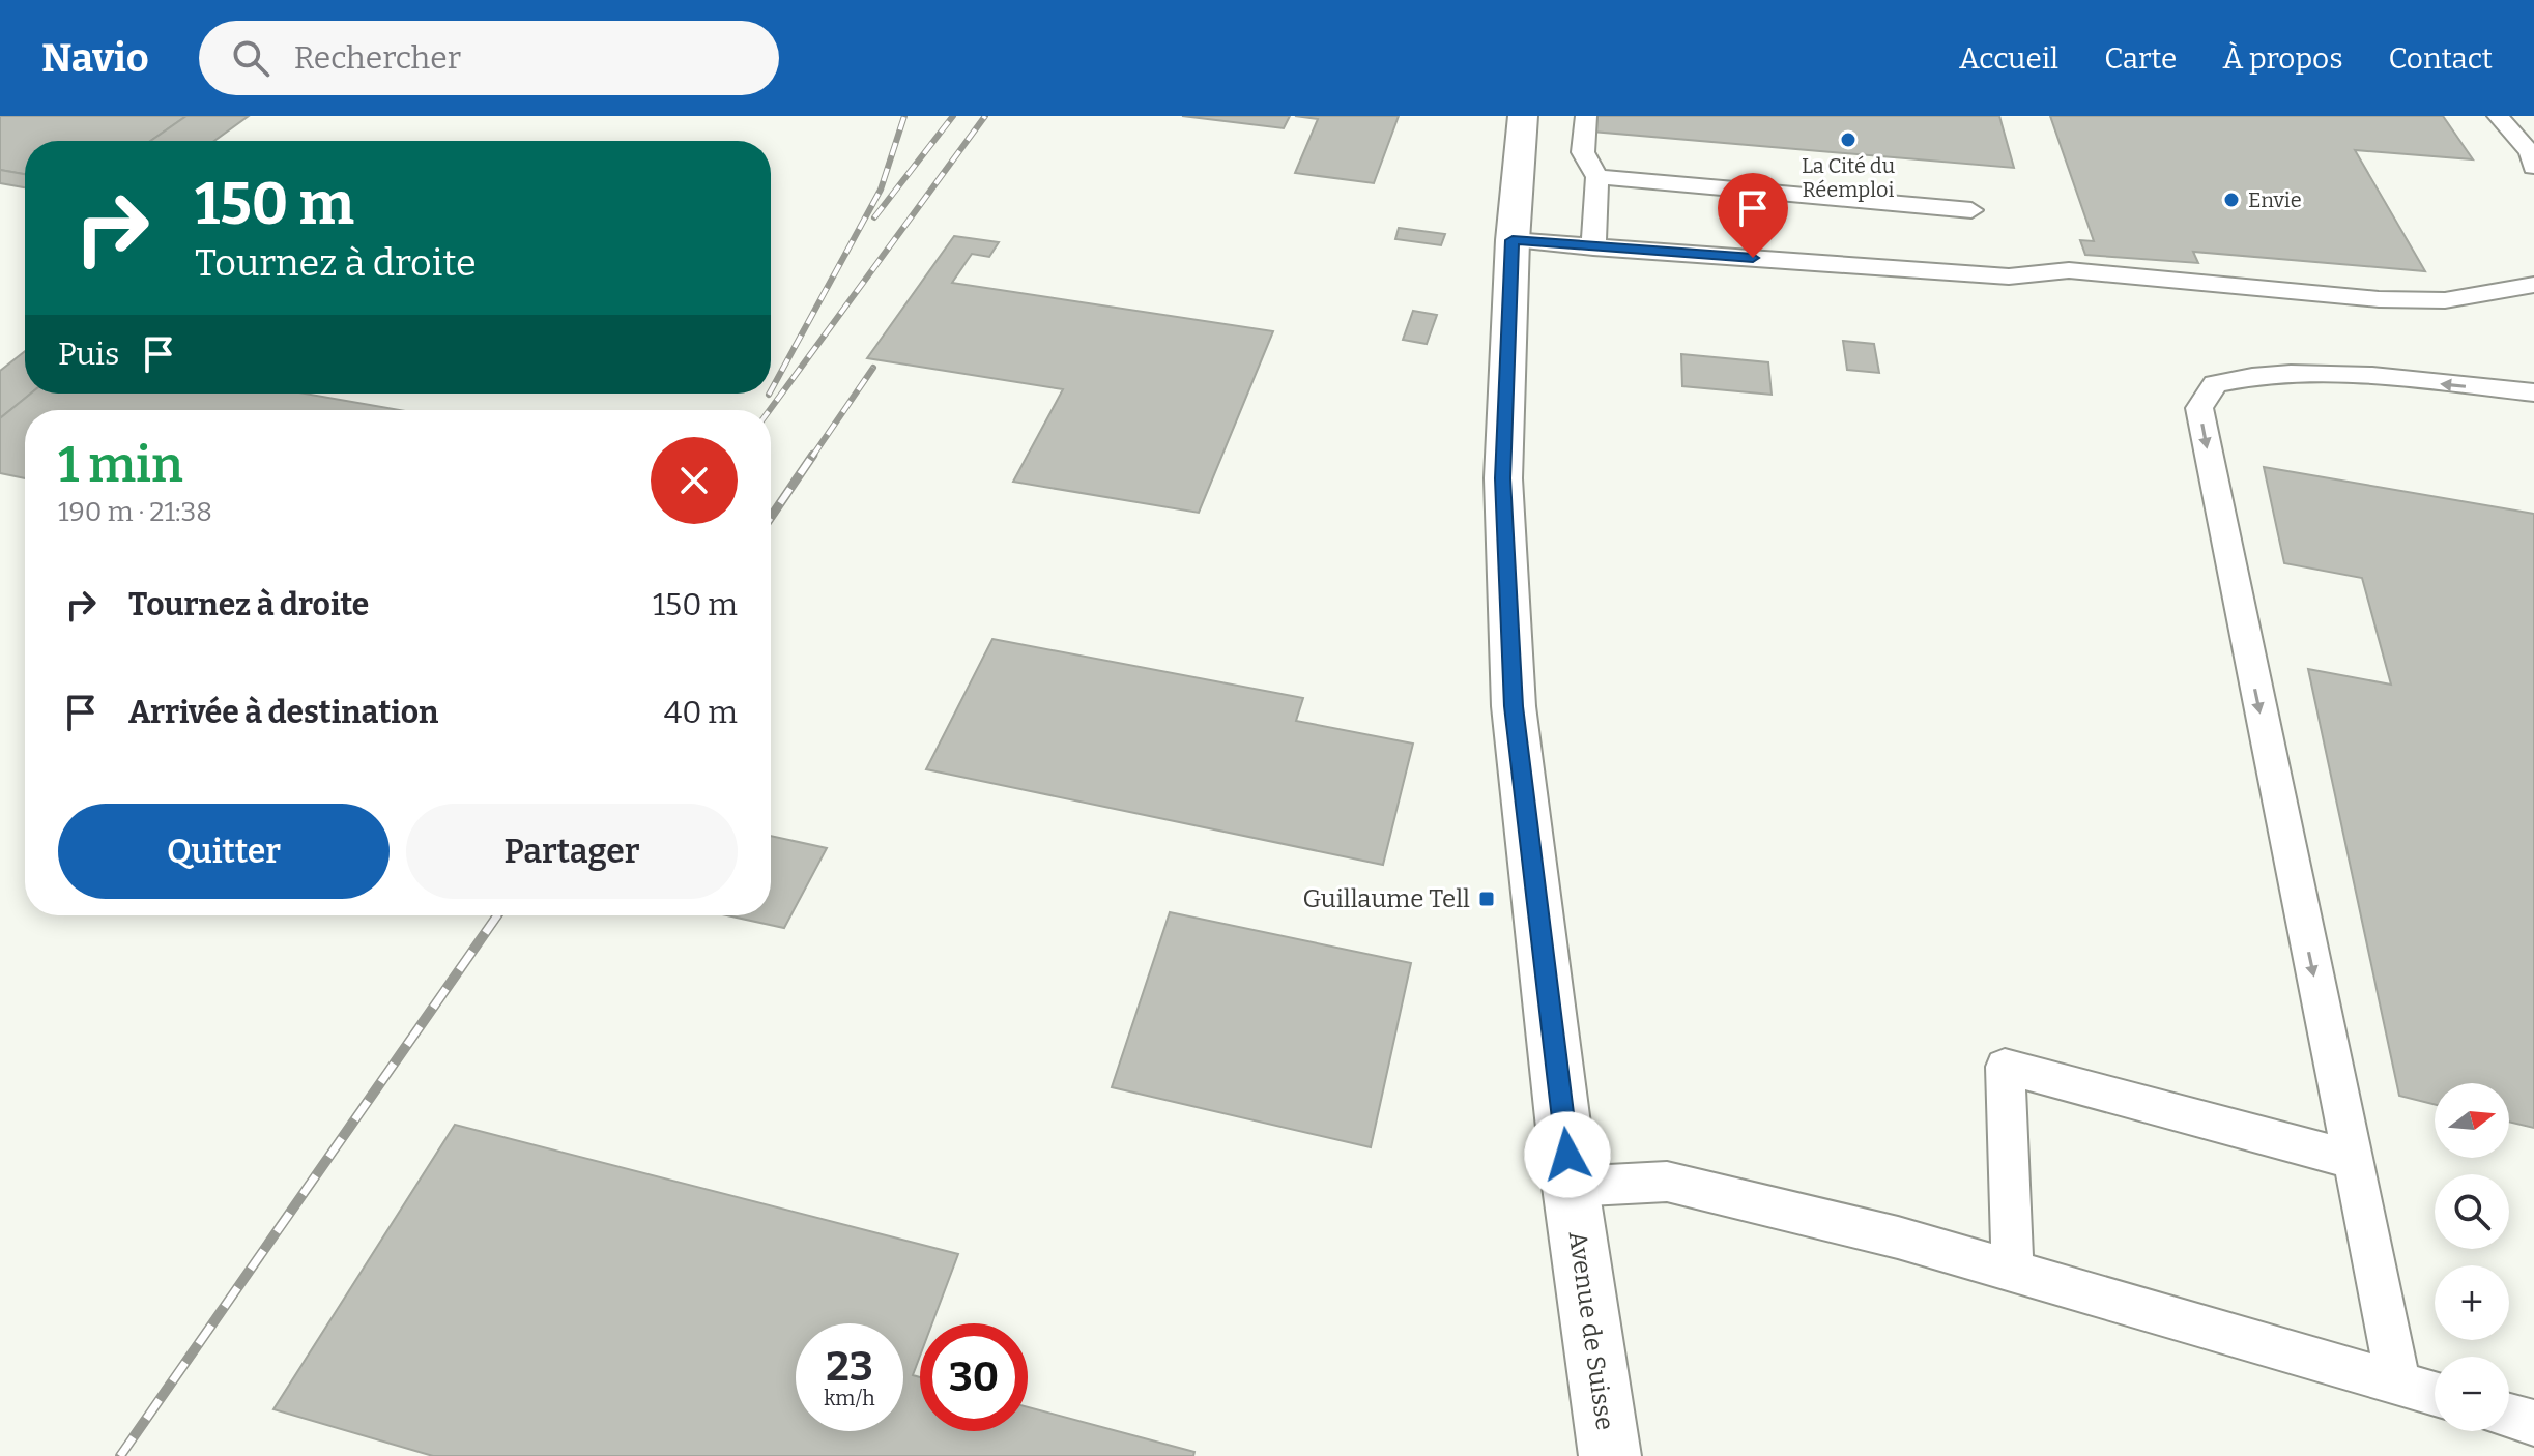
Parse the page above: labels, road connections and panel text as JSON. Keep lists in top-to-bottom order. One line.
{"streets":{"street":["Avenue de Suisse"]},"places":{"other":["La Cité du Réemploi","Envie"],"transit":["Guillaume Tell"]},"north":"right","page":{"header":"Navio","search":"Rechercher","nav":["Accueil","Carte","À propos","Contact"],"turn":["150 m","Tournez à droite"],"then":"Puis","heading":["1 min","190 m · 21:38"],"list":[{"name":"Tournez à droite","value":"150 m"},{"name":"Arrivée à destination","value":"40 m"}],"buttons":["Quitter","Partager"],"map_buttons":["+","−"],"speed":"23 km/h","limit":"30"}}
